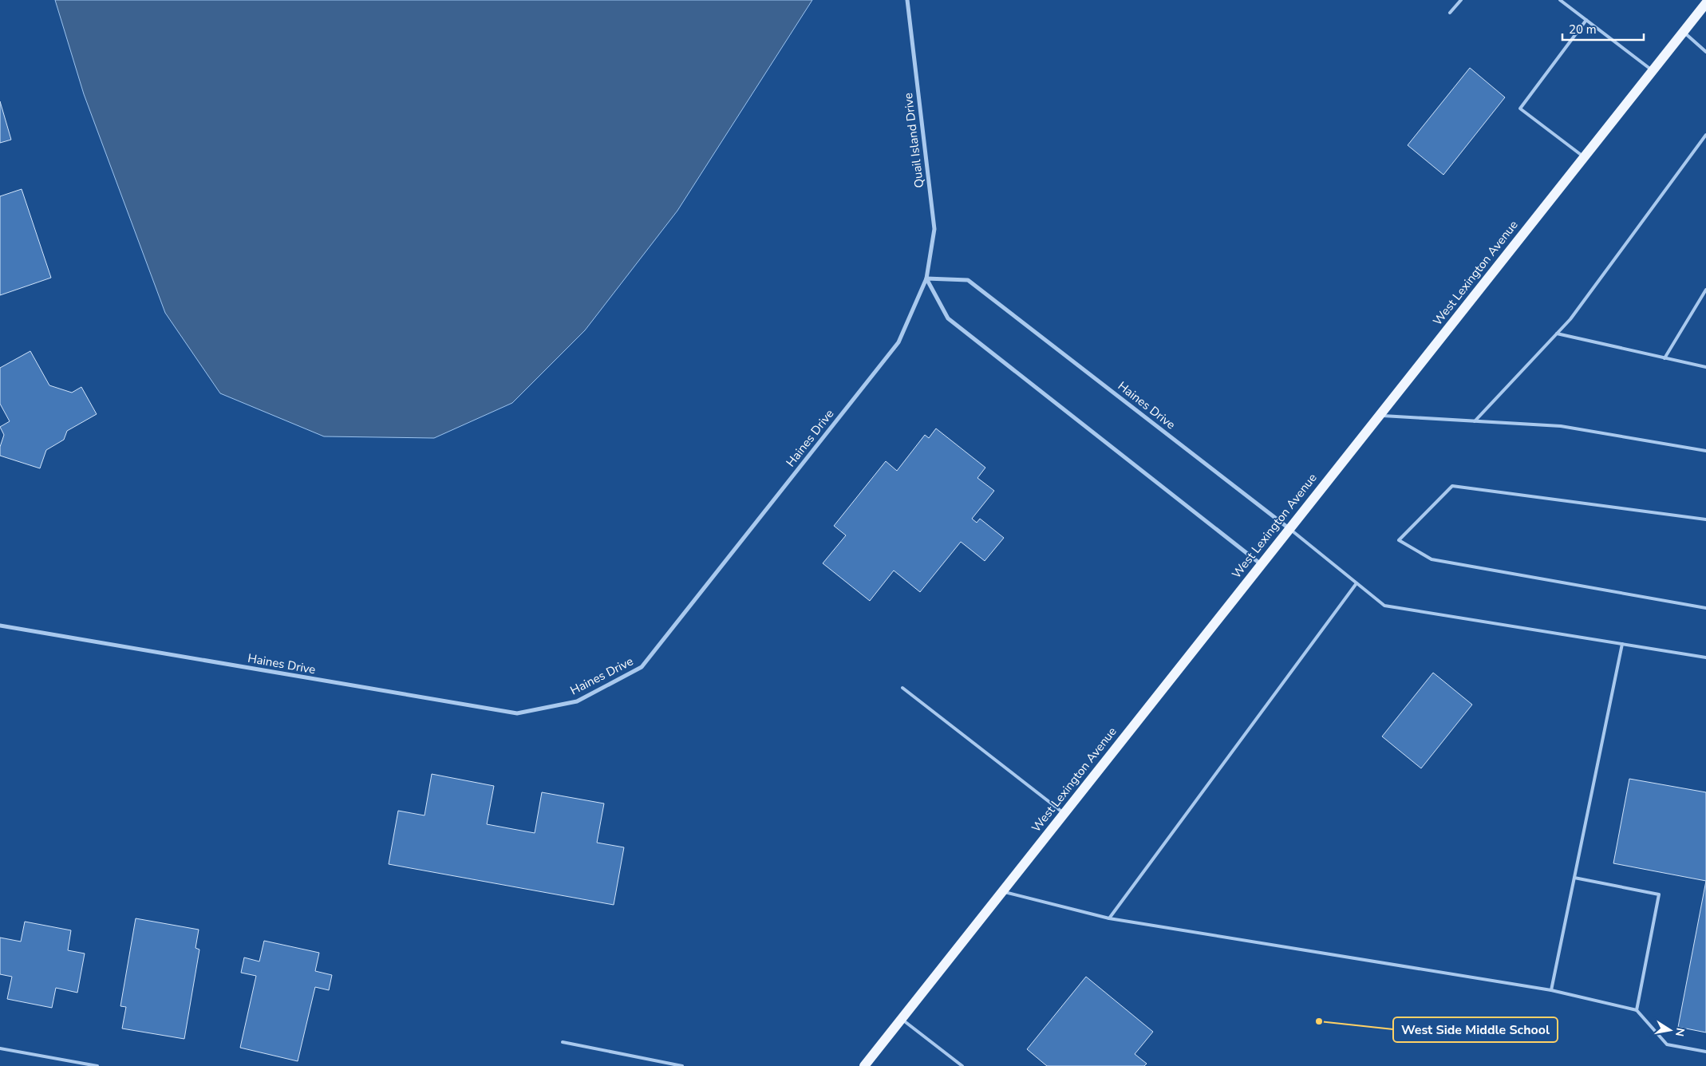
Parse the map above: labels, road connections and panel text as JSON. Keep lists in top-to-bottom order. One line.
{"streets":{"main road":["West Lexington Avenue"],"street":["Quail Island Drive","Haines Drive"]},"crossings":[["Quail Island Drive","Haines Drive"],["West Lexington Avenue","Haines Drive"]],"places":["West Side Middle School"],"scale_bar":"20 m","north":"right"}
